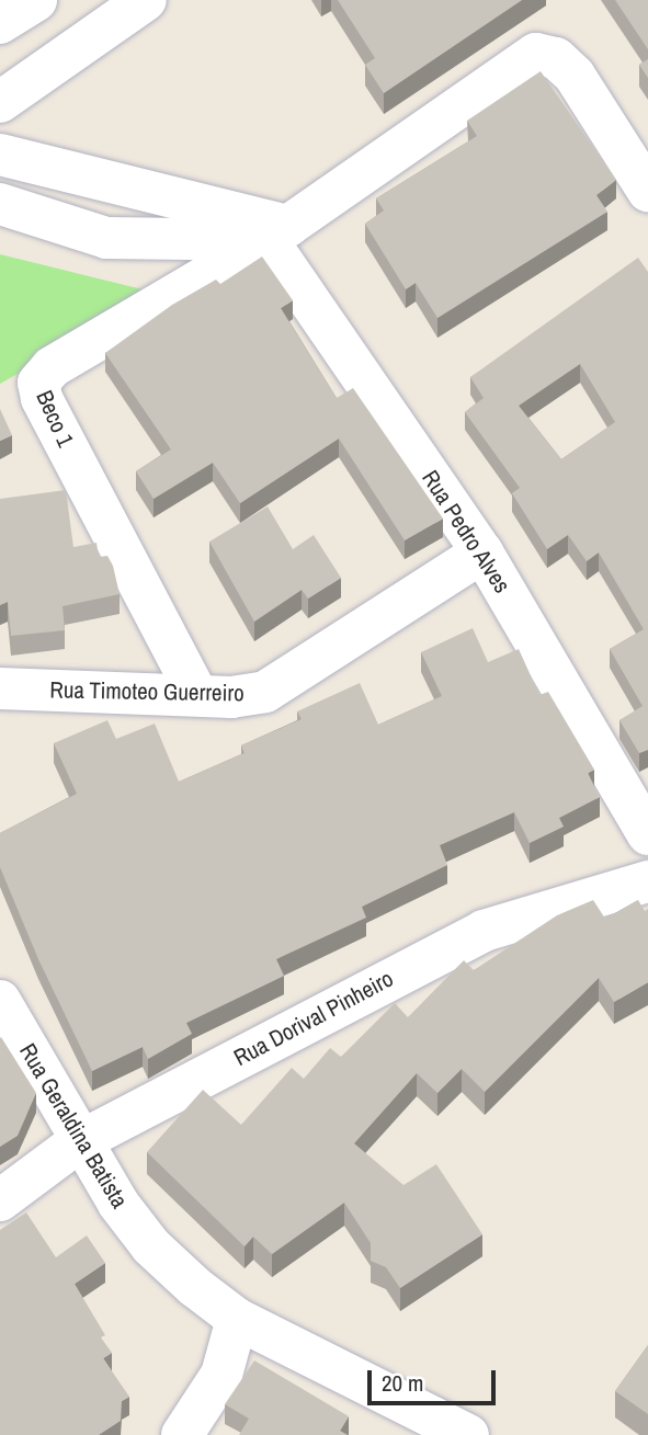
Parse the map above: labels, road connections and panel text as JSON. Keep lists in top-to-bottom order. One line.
{"streets":{"street":["Beco 1","Rua Pedro Alves","Rua Timoteo Guerreiro","Rua Dorival Pinheiro","Rua Geraldina Batista"]},"crossings":[["Beco 1","Rua Pedro Alves"],["Beco 1","Rua Timoteo Guerreiro"],["Rua Pedro Alves","Rua Timoteo Guerreiro"],["Rua Dorival Pinheiro","Rua Geraldina Batista"]],"scale_bar":"20 m"}
